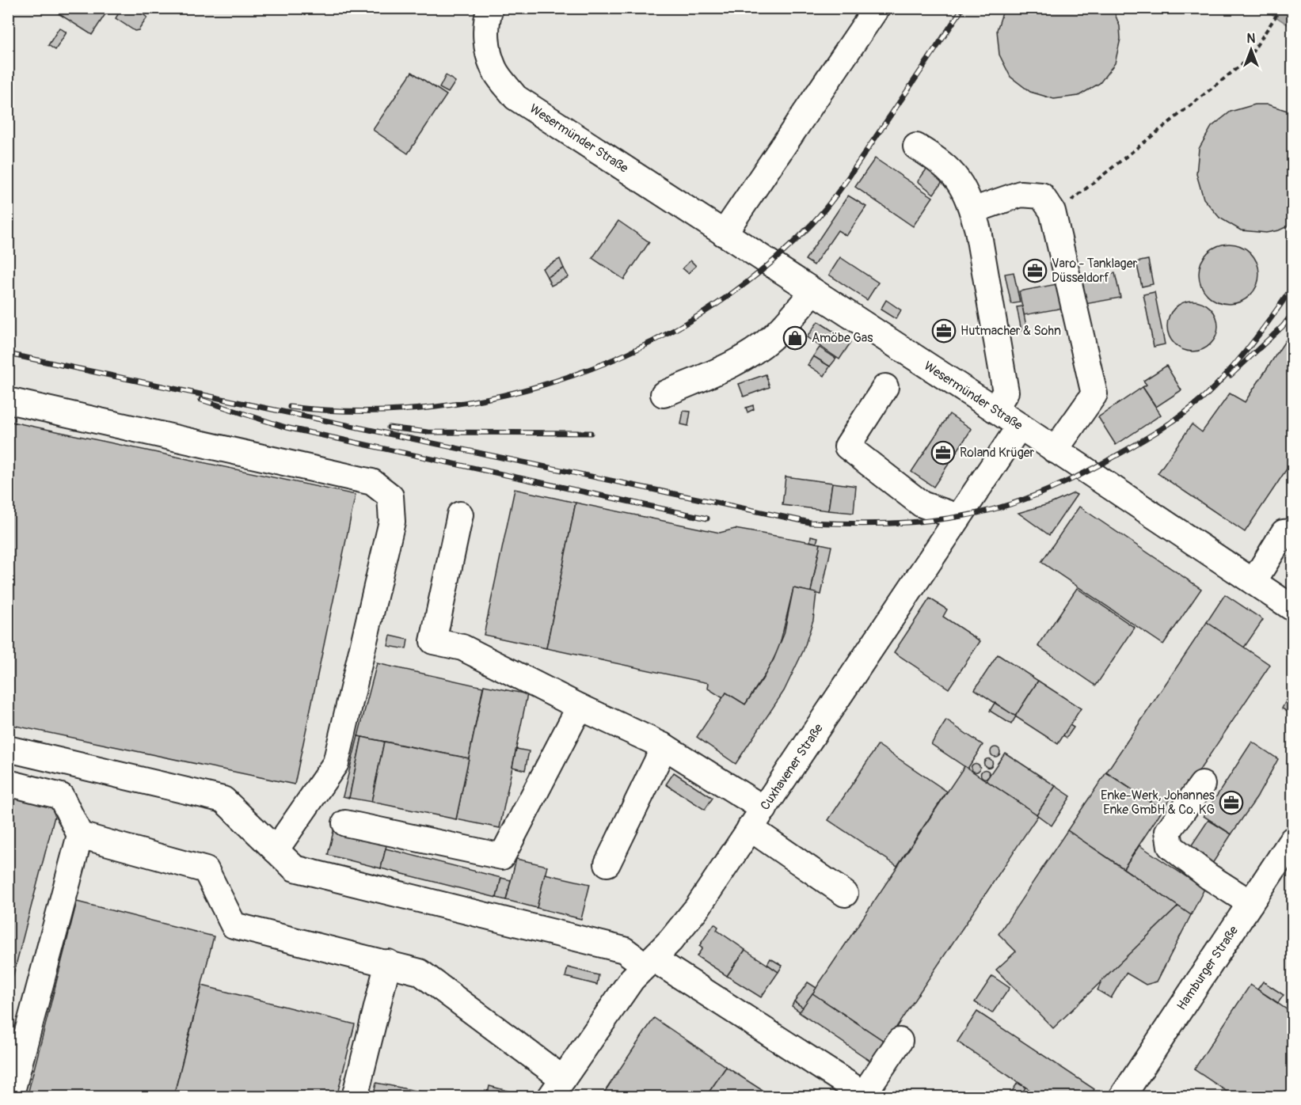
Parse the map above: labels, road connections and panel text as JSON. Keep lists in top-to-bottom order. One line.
{"streets":{"street":["Wesermünder Straße","Cuxhavener Straße","Hamburger Straße"]},"crossings":[["Wesermünder Straße","Cuxhavener Straße"]],"places":{"office":["Varo - Tanklager Düsseldorf","Hutmacher & Sohn","Roland Krüger","Enke-Werk, Johannes Enke GmbH & Co. KG"],"shop":["Amöbe Gas"]},"north":"top"}
